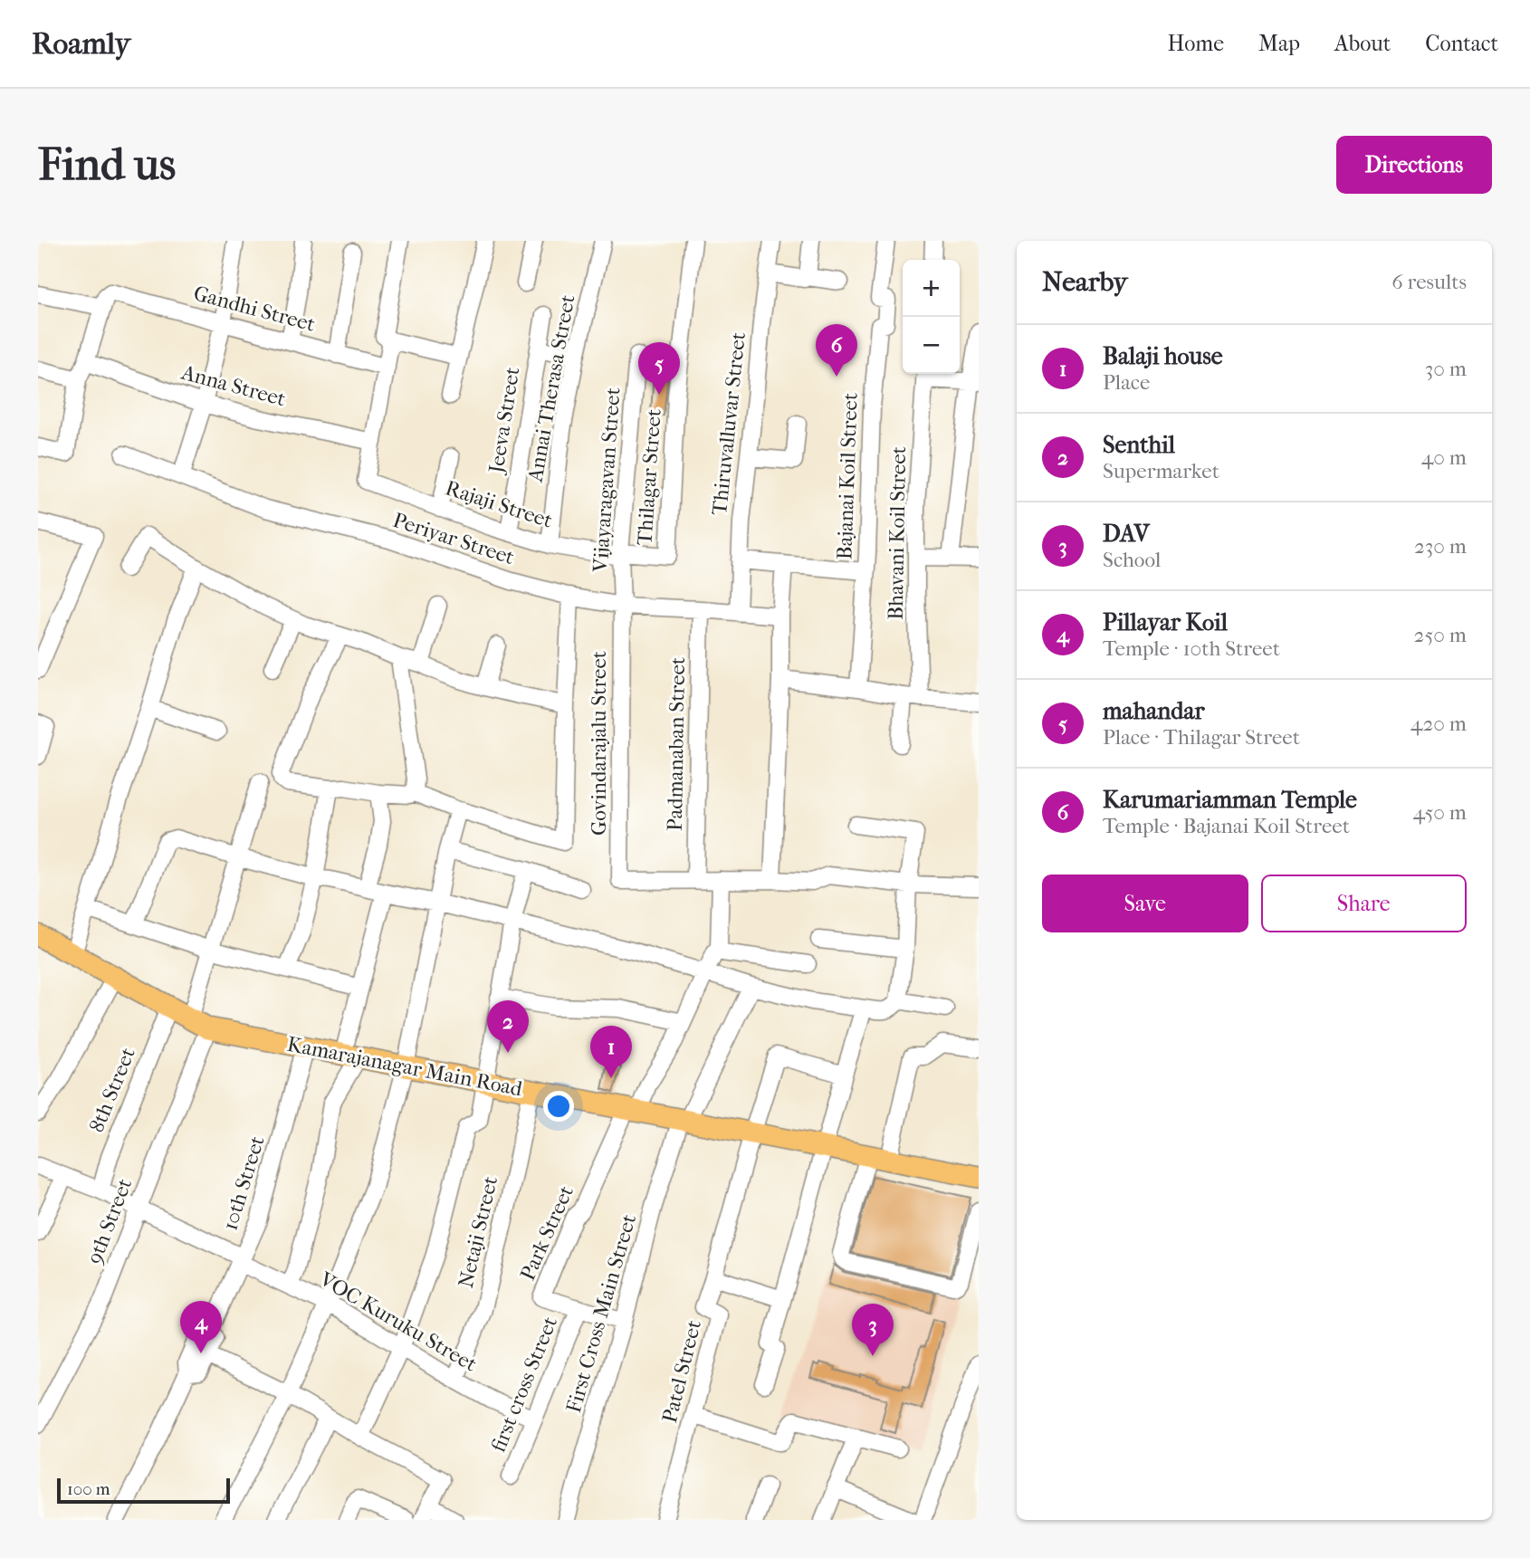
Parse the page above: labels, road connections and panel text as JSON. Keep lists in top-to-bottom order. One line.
{"streets":{"main road":["Kamarajanagar Main Road"],"street":["Gandhi Street","Anna Street","Annai Therasa Street","Jeeva Street","Thiruvalluvar Street","Bajanai Koil Street","Thilagar Street","Vijayaragavan Street","Rajaji Street","Bhavani Koil Street","Periyar Street","Govindarajalu Street","Padmanaban Street","8th Street","10th Street","9th Street","Netaji Street","Park Street","First Cross Main Street","VOC Kuruku Street","Patel Street","first cross Street"]},"crossings":[["Anna Street","Rajaji Street"],["Annai Therasa Street","Rajaji Street"],["Jeeva Street","Rajaji Street"],["Thiruvalluvar Street","Periyar Street"],["Thilagar Street","Vijayaragavan Street"],["Thilagar Street","Rajaji Street"],["Vijayaragavan Street","Rajaji Street"],["Vijayaragavan Street","Periyar Street"],["Vijayaragavan Street","Govindarajalu Street"],["Periyar Street","Govindarajalu Street"],["Periyar Street","Padmanaban Street"],["Govindarajalu Street","Padmanaban Street"],["Kamarajanagar Main Road","8th Street"],["Kamarajanagar Main Road","10th Street"],["Kamarajanagar Main Road","9th Street"],["Kamarajanagar Main Road","Netaji Street"],["Kamarajanagar Main Road","Park Street"],["Kamarajanagar Main Road","First Cross Main Street"],["Kamarajanagar Main Road","Patel Street"],["8th Street","VOC Kuruku Street"],["10th Street","VOC Kuruku Street"],["9th Street","VOC Kuruku Street"],["Netaji Street","VOC Kuruku Street"],["Park Street","First Cross Main Street"],["Park Street","first cross Street"],["VOC Kuruku Street","first cross Street"]],"scale_bar":"100 m","page":{"header":"Roamly","nav":["Home","Map","About","Contact"],"buttons":["Directions",["Save","Share"]],"title":"Find us","heading":["Nearby","6 results"],"map_buttons":["+","−"],"list":[{"mark":"1","name":"Balaji house","note":"Place","value":"30 m"},{"mark":"2","name":"Senthil","note":"Supermarket","value":"40 m"},{"mark":"3","name":"DAV","note":"School","value":"230 m"},{"mark":"4","name":"Pillayar Koil","note":"Temple · 10th Street","value":"250 m"},{"mark":"5","name":"mahandar","note":"Place · Thilagar Street","value":"420 m"},{"mark":"6","name":"Karumariamman Temple","note":"Temple · Bajanai Koil Street","value":"450 m"}],"pins":["6","5","2","1","4","3"],"scale":"100 m"}}
